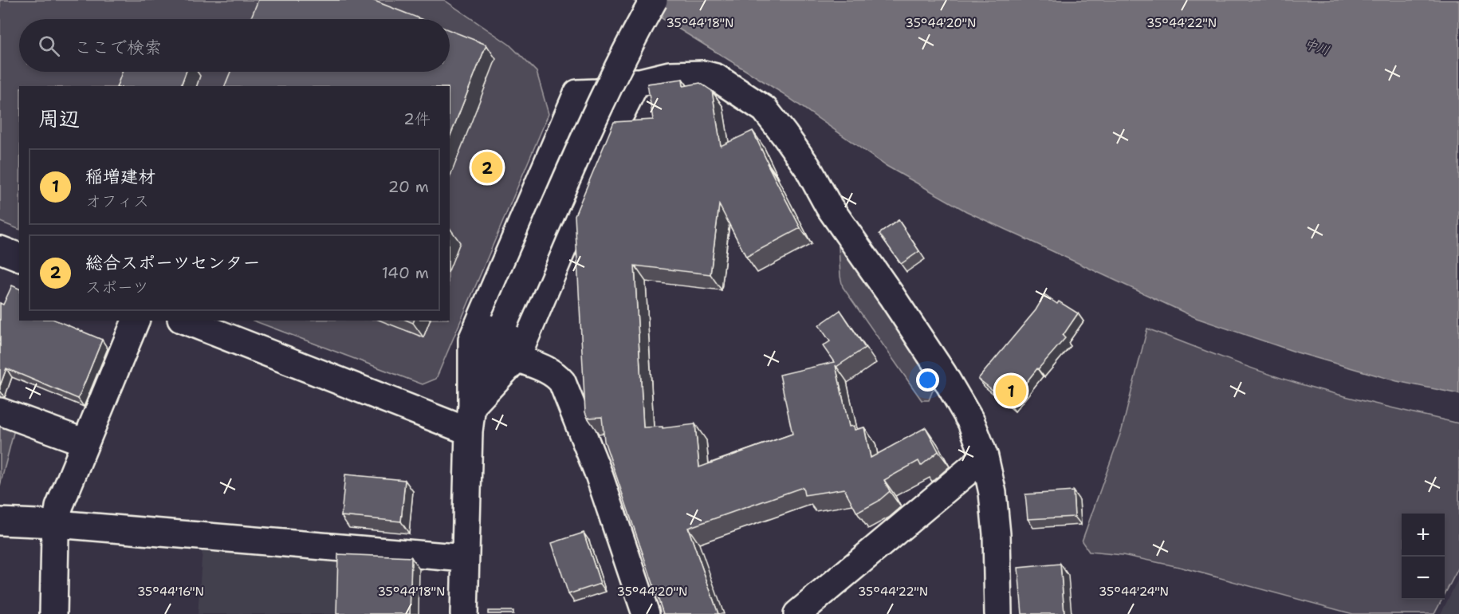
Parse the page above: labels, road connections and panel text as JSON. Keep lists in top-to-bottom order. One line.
{"water":["中川"],"page":{"search":"ここで検索","heading":["周辺","2件"],"list":[{"mark":"1","name":"稲増建材","note":"オフィス","value":"20 m"},{"mark":"2","name":"総合スポーツセンター","note":"スポーツ","value":"140 m"}],"pins":["2","1"],"map_buttons":["+","−"]},"coordinates":["35°44'18\"N","35°44'20\"N","35°44'22\"N","35°44'16\"N","35°44'24\"N"]}
